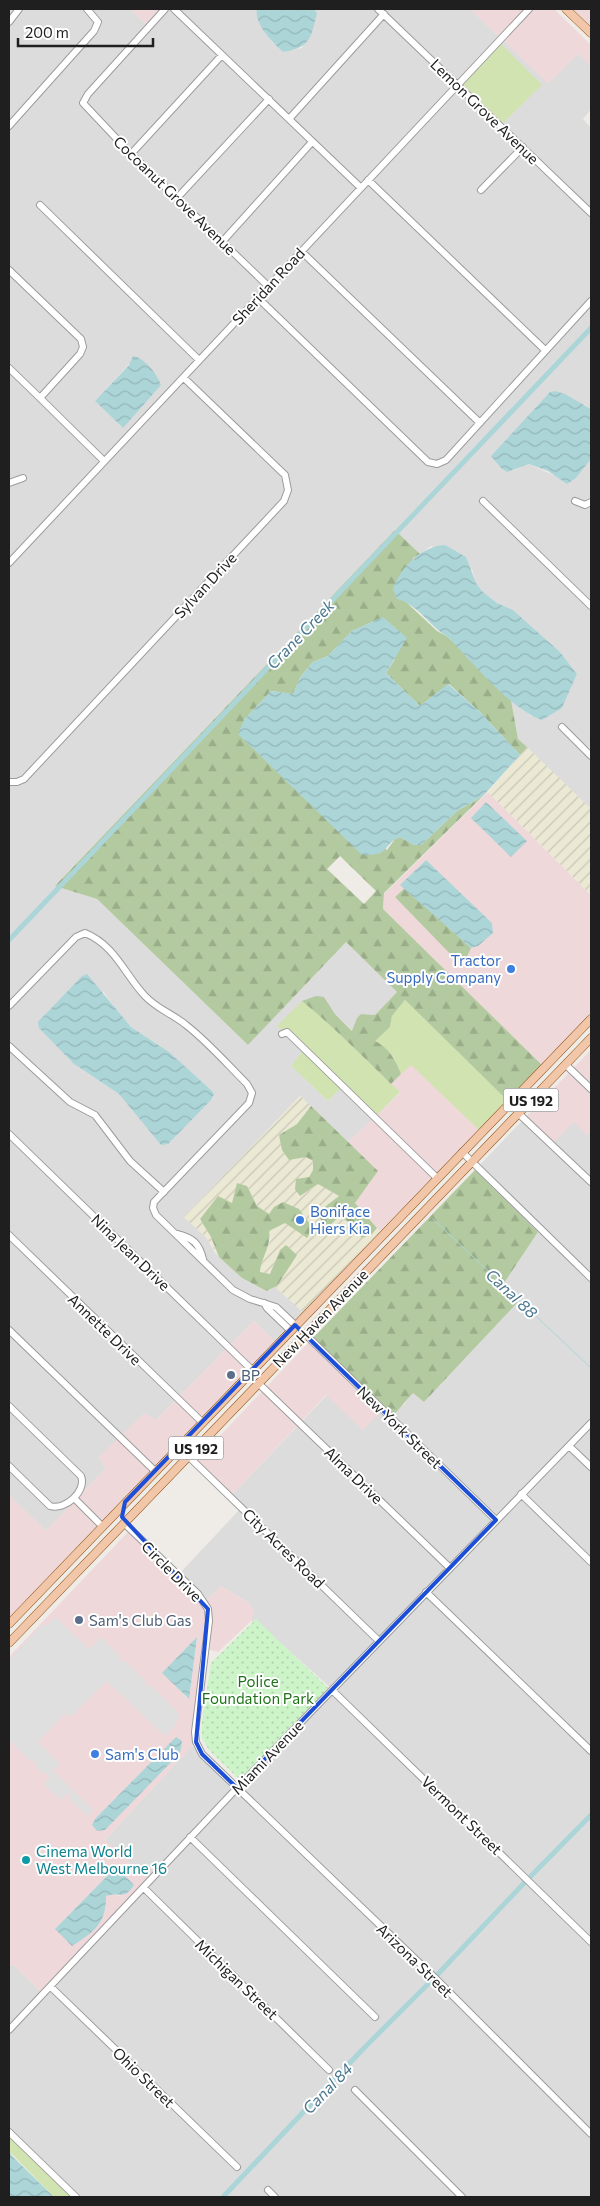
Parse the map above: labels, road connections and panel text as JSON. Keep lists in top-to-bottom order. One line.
{"streets":{"main road":["US 192","New Haven Avenue"],"street":["Lemon Grove Avenue","Cocoanut Grove Avenue","Sheridan Road","Sylvan Drive","Nina Jean Drive","Annette Drive","New York Street","Alma Drive","City Acres Road","Circle Drive","Miami Avenue","Vermont Street","Arizona Street","Michigan Street","Ohio Street"]},"crossings":[["Lemon Grove Avenue","Sheridan Road"],["Cocoanut Grove Avenue","Sheridan Road"],["Sheridan Road","Sylvan Drive"],["Nina Jean Drive","New Haven Avenue"],["New Haven Avenue","Annette Drive"],["New Haven Avenue","New York Street"],["New Haven Avenue","Alma Drive"],["New Haven Avenue","City Acres Road"],["New Haven Avenue","Circle Drive"],["New York Street","Miami Avenue"],["Alma Drive","Miami Avenue"],["City Acres Road","Miami Avenue"],["Circle Drive","Miami Avenue"],["Circle Drive","Arizona Street"],["Miami Avenue","Vermont Street"],["Miami Avenue","Arizona Street"],["Miami Avenue","Michigan Street"],["Miami Avenue","Ohio Street"]],"water":["Crane Creek","Canal 88","Canal 84"],"parks":["Police Foundation Park"],"places":["Tractor Supply Company","Boniface Hiers Kia","BP","Sam's Club Gas","Sam's Club","Cinema World West Melbourne 16"],"scale_bar":"200 m"}
